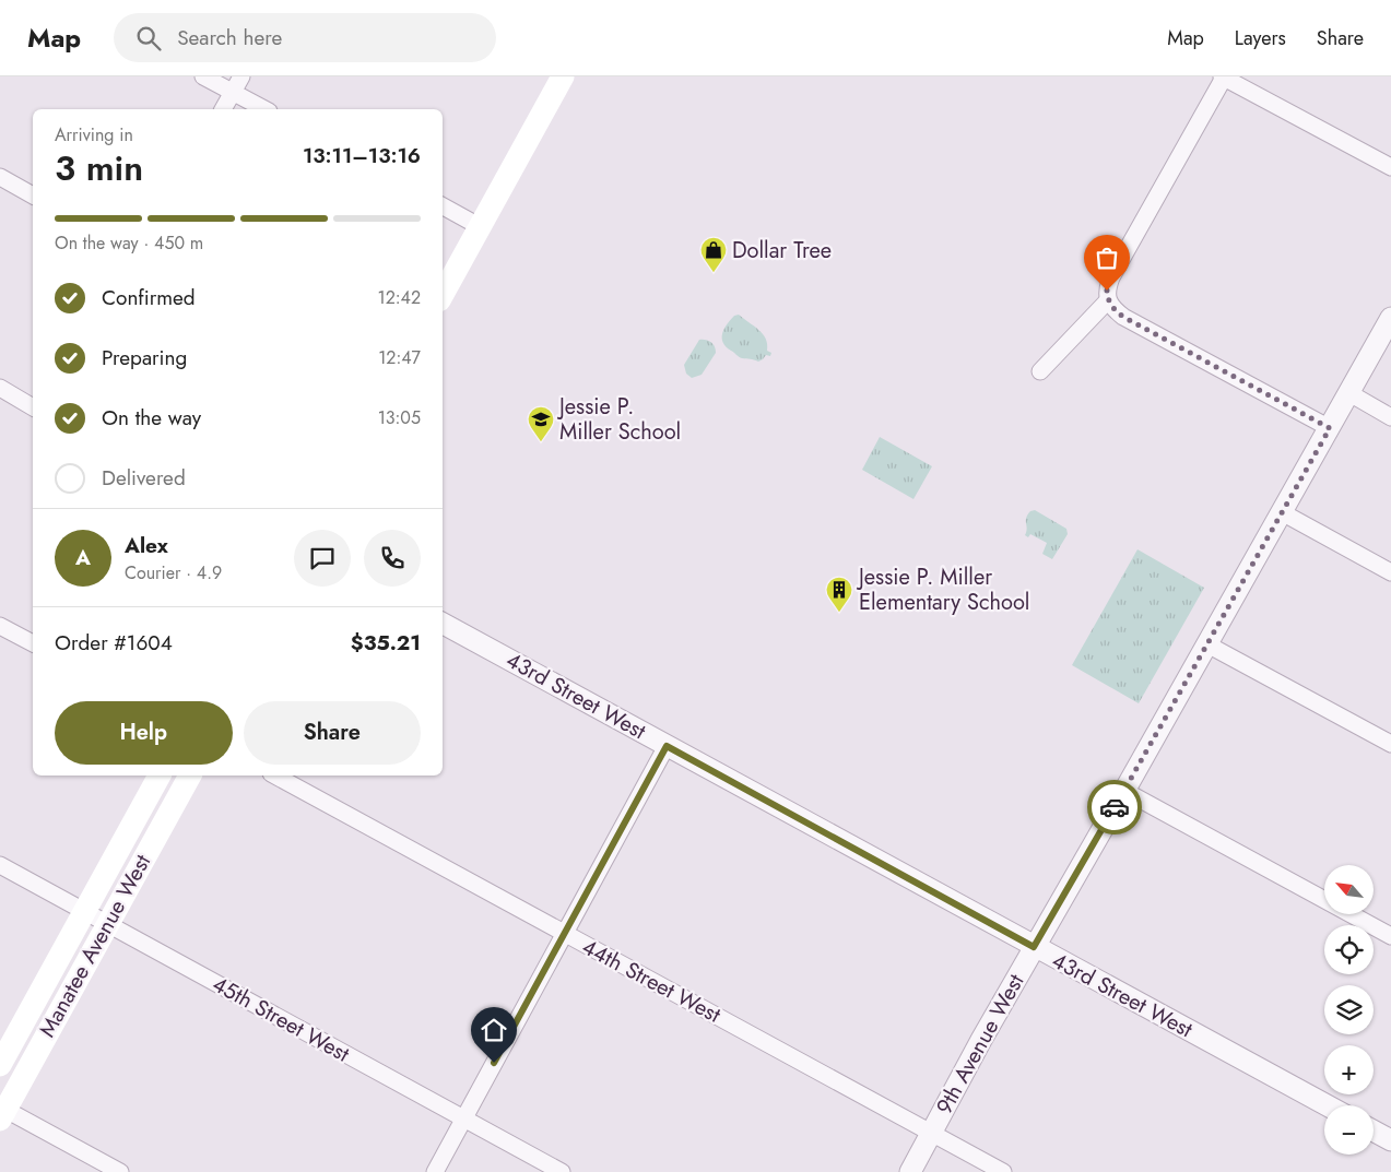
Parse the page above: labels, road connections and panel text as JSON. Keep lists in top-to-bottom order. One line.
{"streets":{"main road":["Manatee Avenue West"],"street":["43rd Street West","44th Street West","45th Street West","9th Avenue West"]},"crossings":[["43rd Street West","9th Avenue West"],["Manatee Avenue West","45th Street West"],["44th Street West","9th Avenue West"]],"places":{"shop":["Dollar Tree"],"school or university":["Jessie P. Miller School"],"building":["Jessie P. Miller Elementary School"]},"north":"top left","page":{"header":"Map","search":"Search here","nav":["Map","Layers","Share"],"heading":["3 min","Arriving in","13:11–13:16"],"panel":["Alex","Courier · 4.9","Order #1604","$35.21"],"bar":"On the way · 450 m","list":[["Confirmed","12:42"],["Preparing","12:47"],["On the way","13:05"],"Delivered"],"round":"A","buttons":["Help","Share"],"map_buttons":["+","−"]}}
